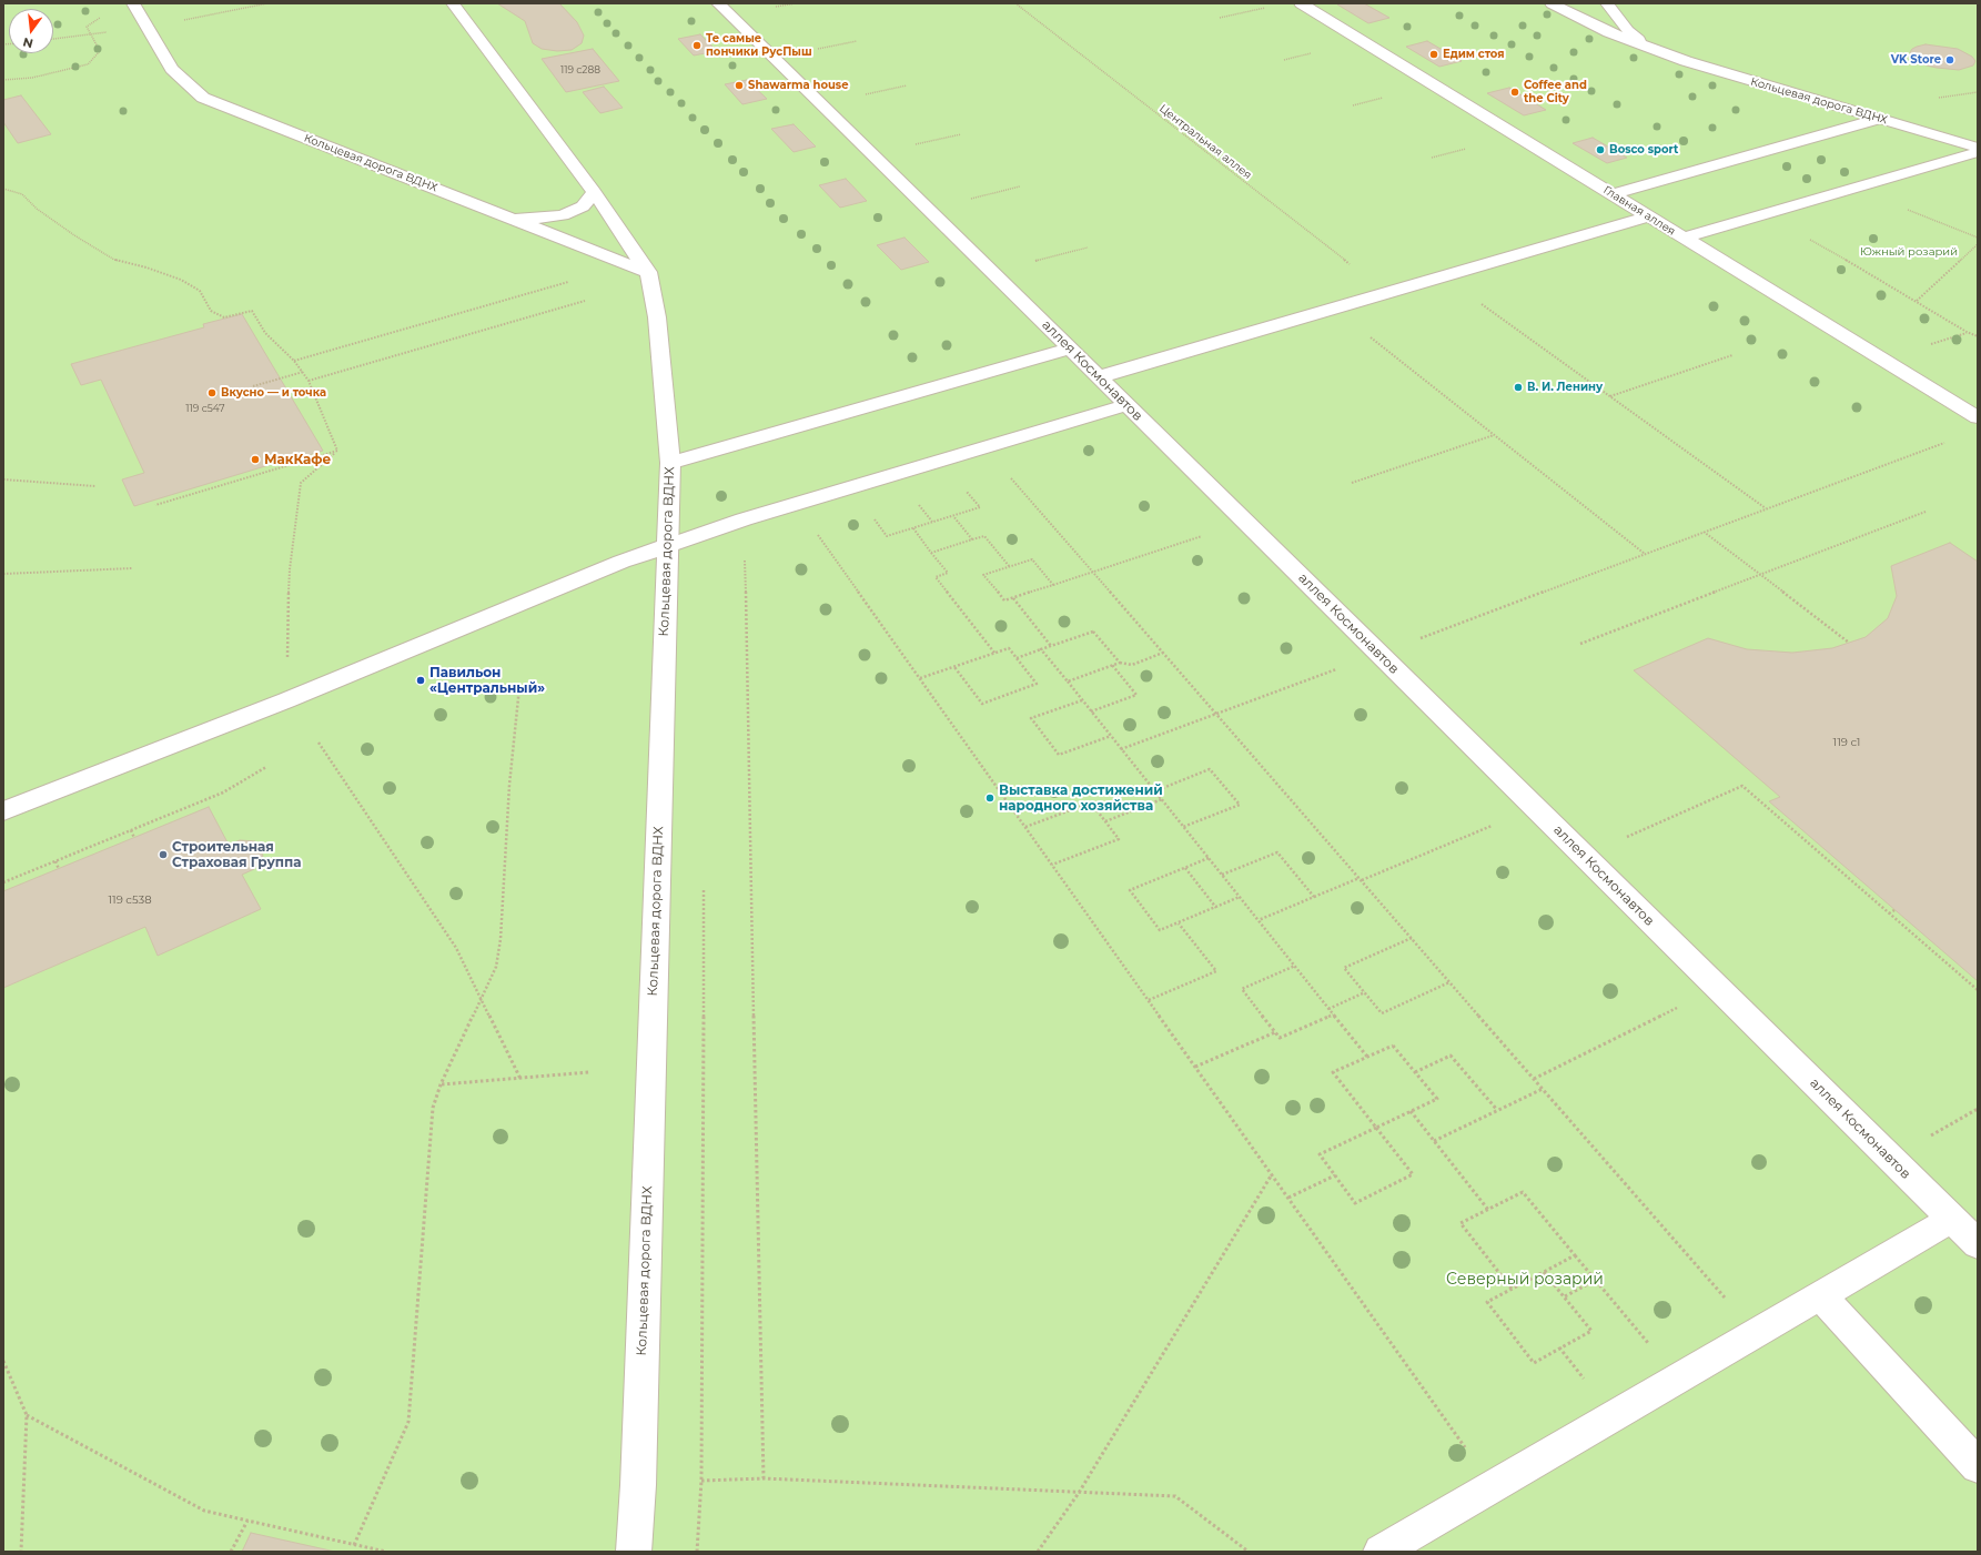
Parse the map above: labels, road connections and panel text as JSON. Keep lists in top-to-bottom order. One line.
{"streets":{"street":["Кольцевая дорога ВДНХ","Главная аллея","аллея Космонавтов"],"path":["Центральная аллея"]},"parks":["Южный розарий","Северный розарий"],"places":["Те самые пончики РусПыш","Едим стоя","VK Store","Shawarma house","Coffee and the City","Bosco sport","В. И. Ленину","Вкусно — и точка","МакКафе","Павильон «Центральный»","Выставка достижений народного хозяйства","Строительная Страховая Группа"],"house_numbers":["119 с288","119 с547","119 с1","119 с538"],"north":"bottom"}
